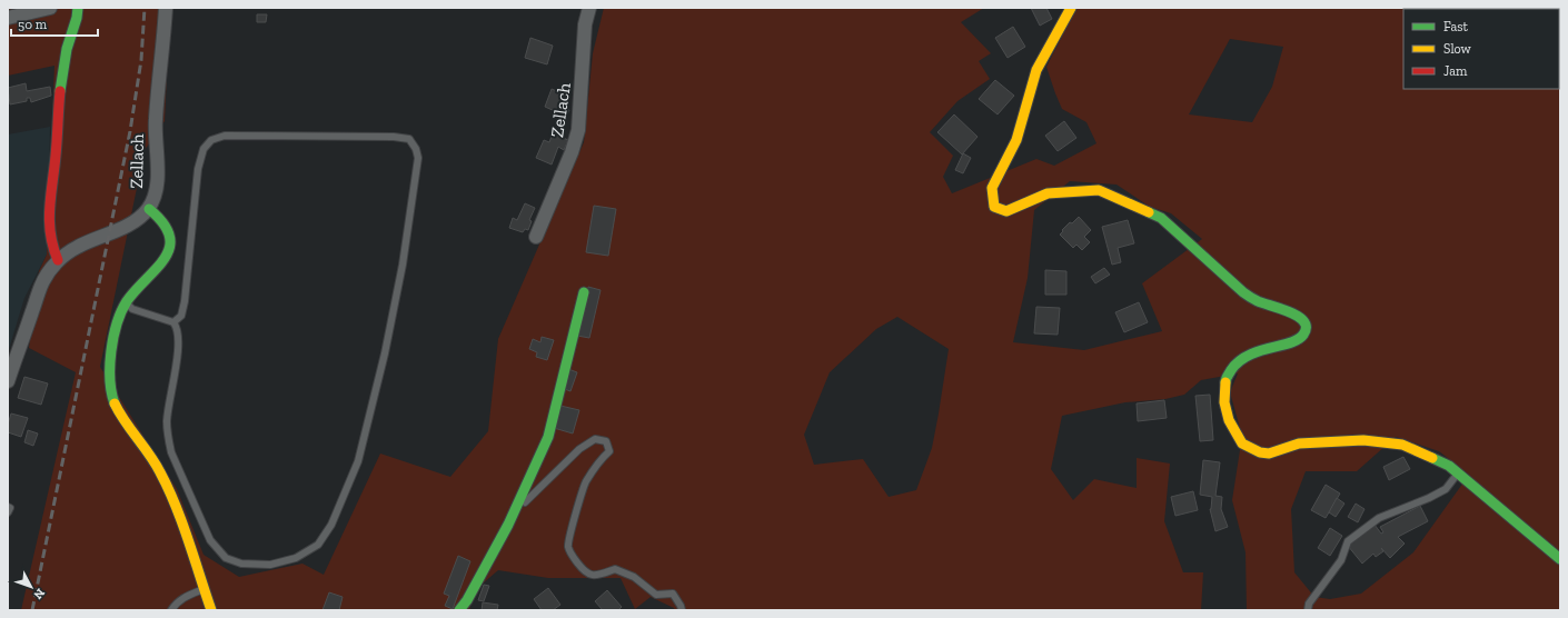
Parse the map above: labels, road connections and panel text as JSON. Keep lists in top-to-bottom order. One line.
{"streets":{"street":["Zellach"]},"legend":["Fast","Slow","Jam"],"scale_bar":"50 m","north":"bottom right"}
